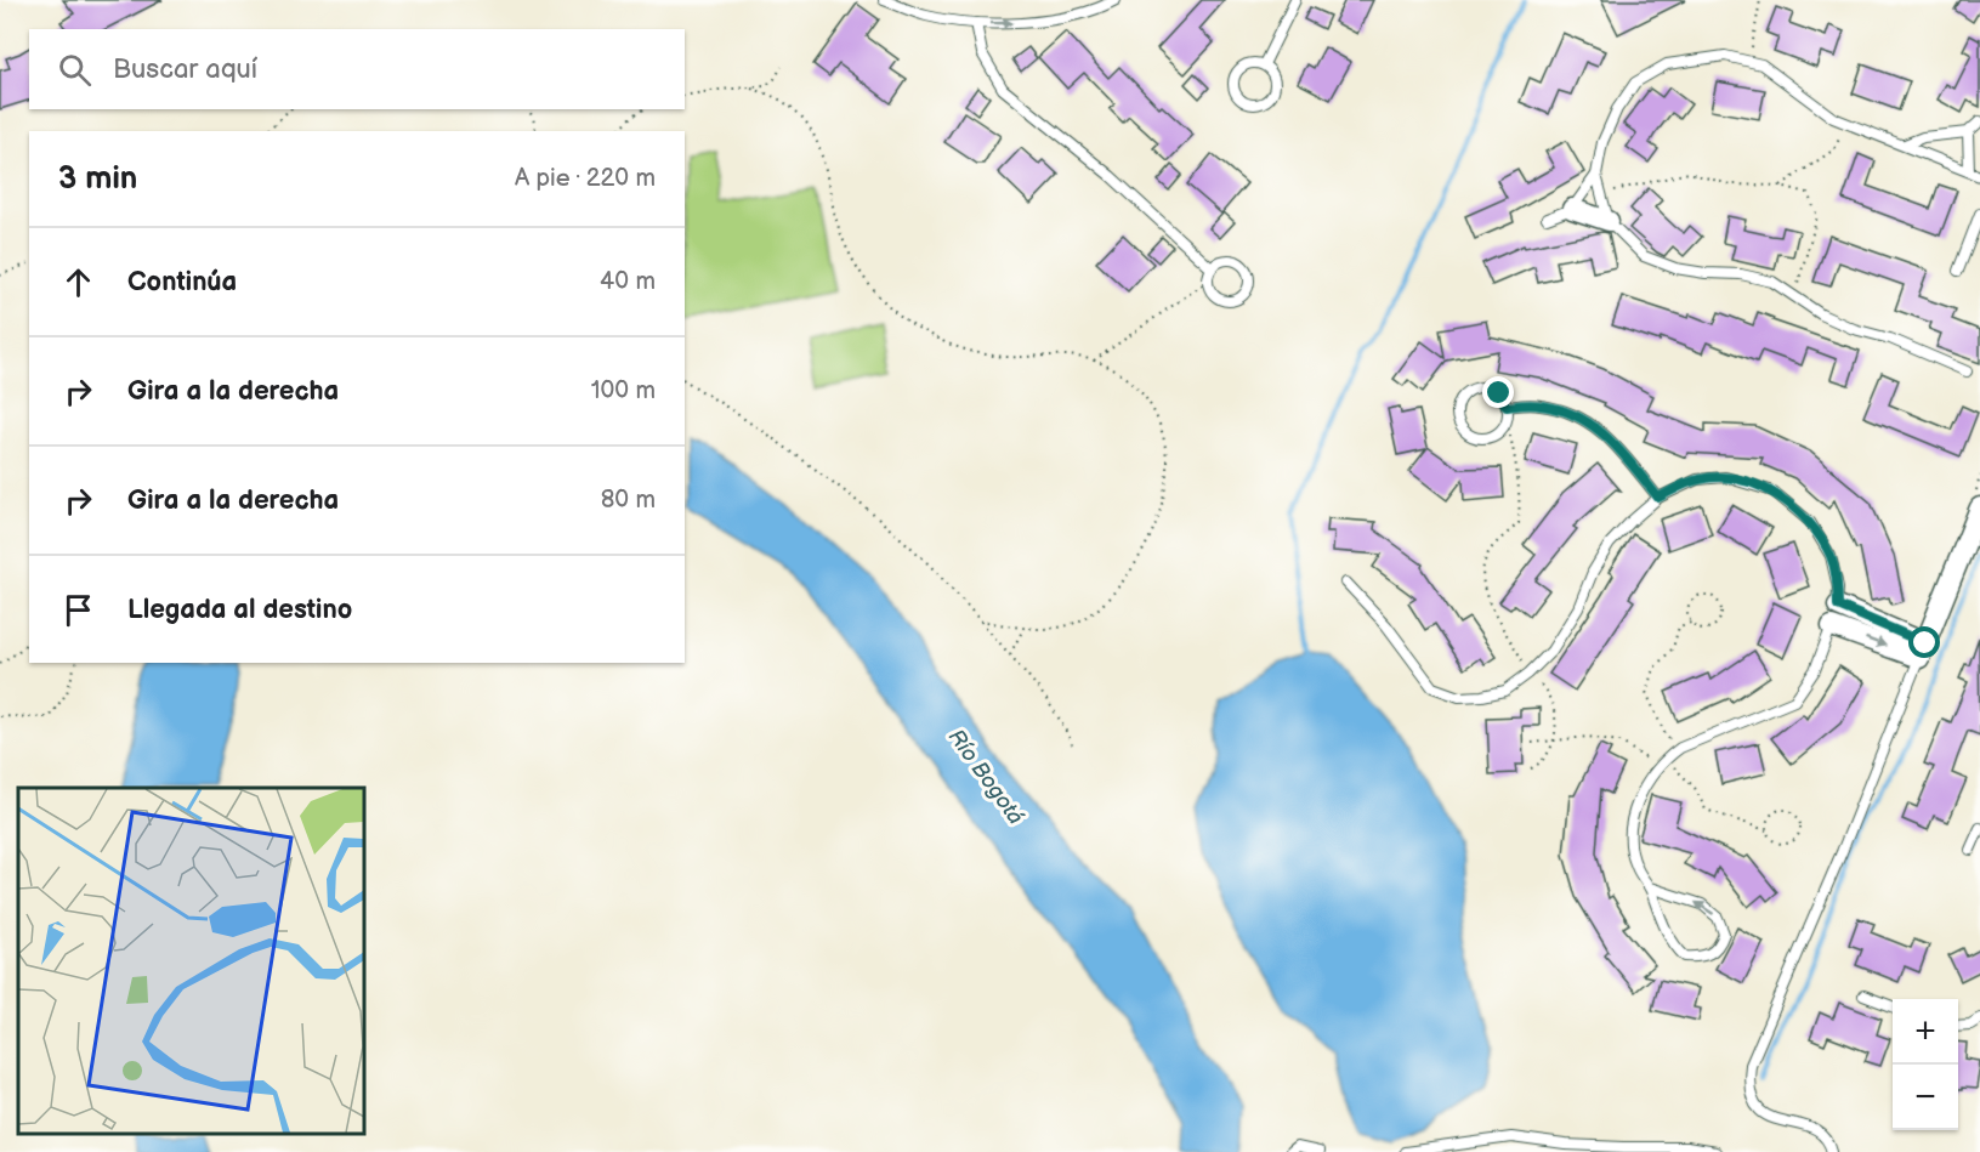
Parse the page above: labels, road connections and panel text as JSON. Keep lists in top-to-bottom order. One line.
{"water":["Río Bogotá"],"page":{"search":"Buscar aquí","heading":["3 min","A pie · 220 m"],"list":[["Continúa","40 m"],["Gira a la derecha","100 m"],["Gira a la derecha","80 m"],"Llegada al destino"],"map_buttons":["+","−"]}}
